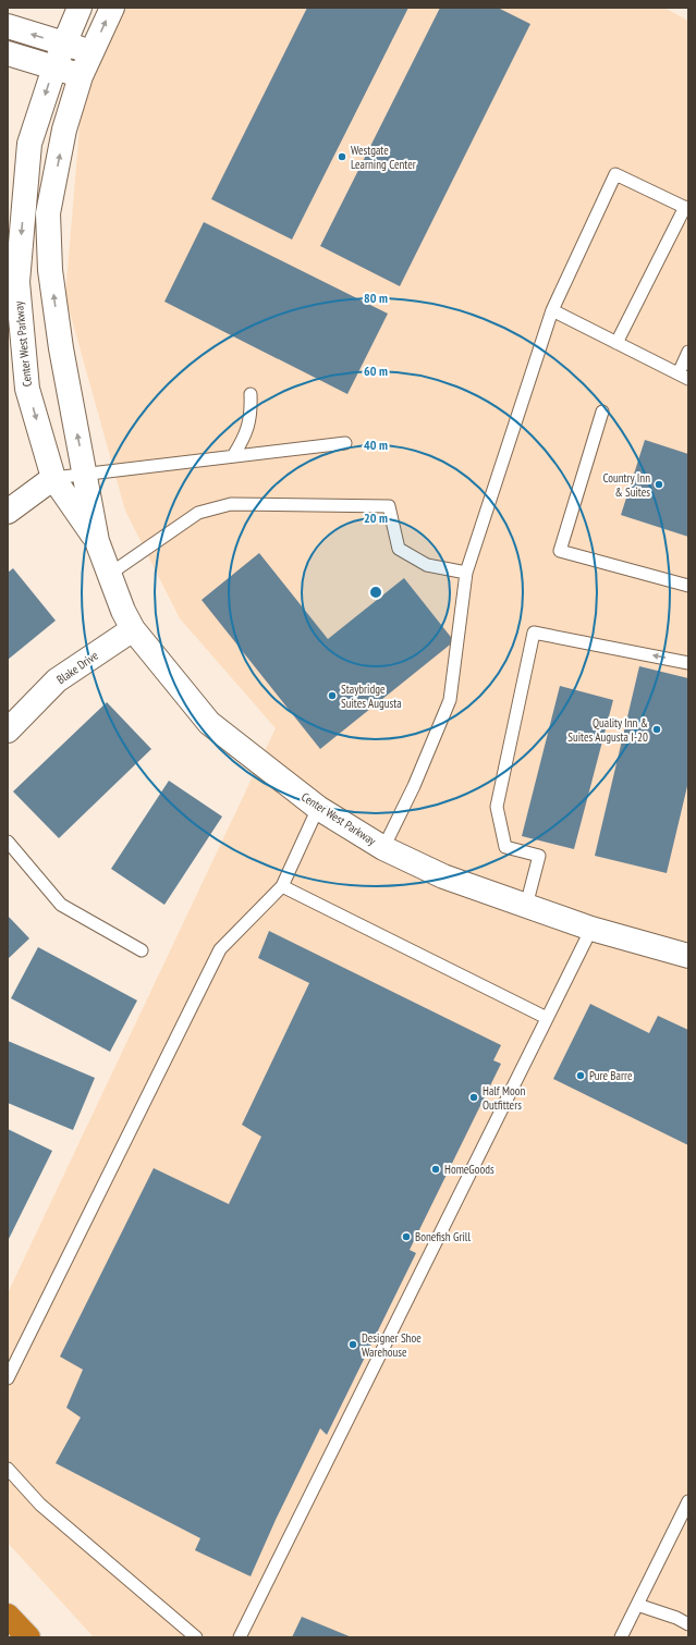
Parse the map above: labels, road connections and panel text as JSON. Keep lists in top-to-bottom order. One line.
{"streets":{"street":["Center West Parkway","Blake Drive"]},"crossings":[["Center West Parkway","Blake Drive"]],"places":["Westgate Learning Center","Country Inn & Suites","Staybridge Suites Augusta","Quality Inn & Suites Augusta I-20","Pure Barre","Half Moon Outfitters","HomeGoods","Bonefish Grill","Designer Shoe Warehouse"],"rings":["80 m","60 m","40 m","20 m"]}
